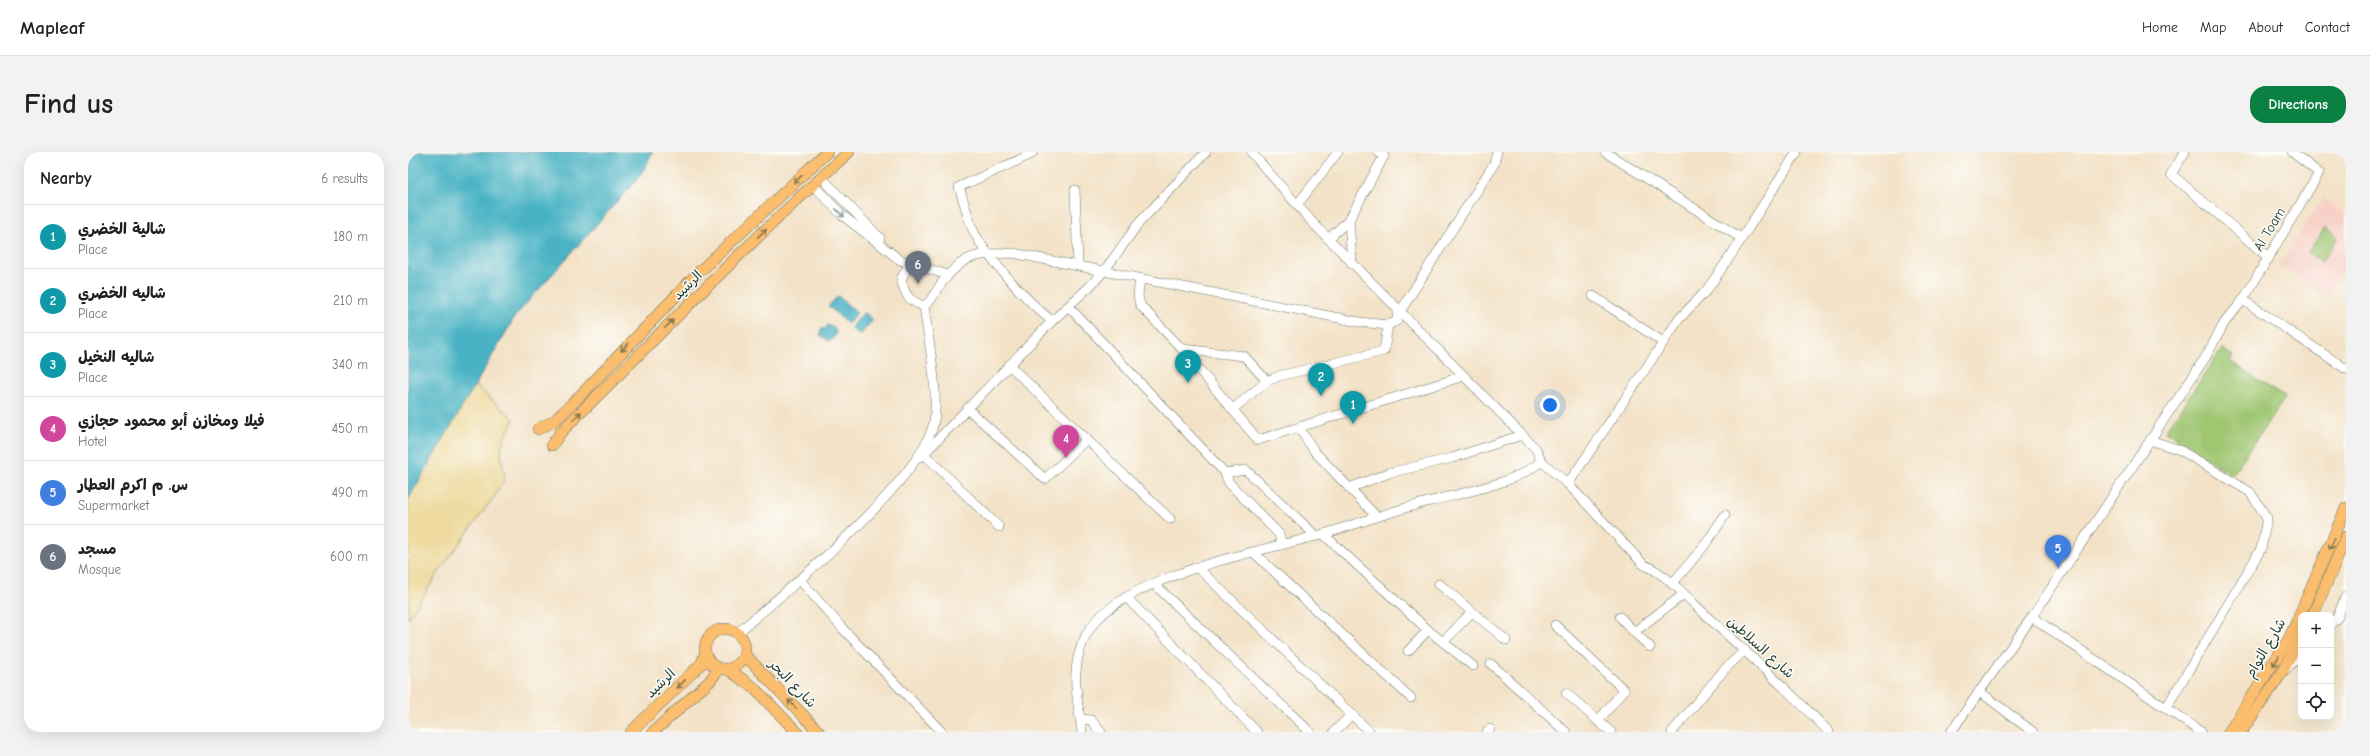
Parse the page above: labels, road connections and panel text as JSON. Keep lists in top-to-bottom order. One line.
{"streets":{"main road":["الرشيد","شارع التوام","شارع البحر"],"street":["Al Toam","شارع السلاطين"]},"crossings":[["الرشيد","شارع البحر"]],"page":{"header":"Mapleaf","nav":["Home","Map","About","Contact"],"buttons":"Directions","title":"Find us","heading":["Nearby","6 results"],"list":[{"mark":"1","name":"شالية الخضري","note":"Place","value":"180 m"},{"mark":"2","name":"شاليه الخضري","note":"Place","value":"210 m"},{"mark":"3","name":"شاليه النخيل","note":"Place","value":"340 m"},{"mark":"4","name":"فيلا ومخازن أبو محمود حجازي","note":"Hotel","value":"450 m"},{"mark":"5","name":"س. م اكرم العطار","note":"Supermarket","value":"490 m"},{"mark":"6","name":"مسجد","note":"Mosque","value":"600 m"}],"pins":["6","3","2","1","4","5"],"map_buttons":["+","−"]}}
